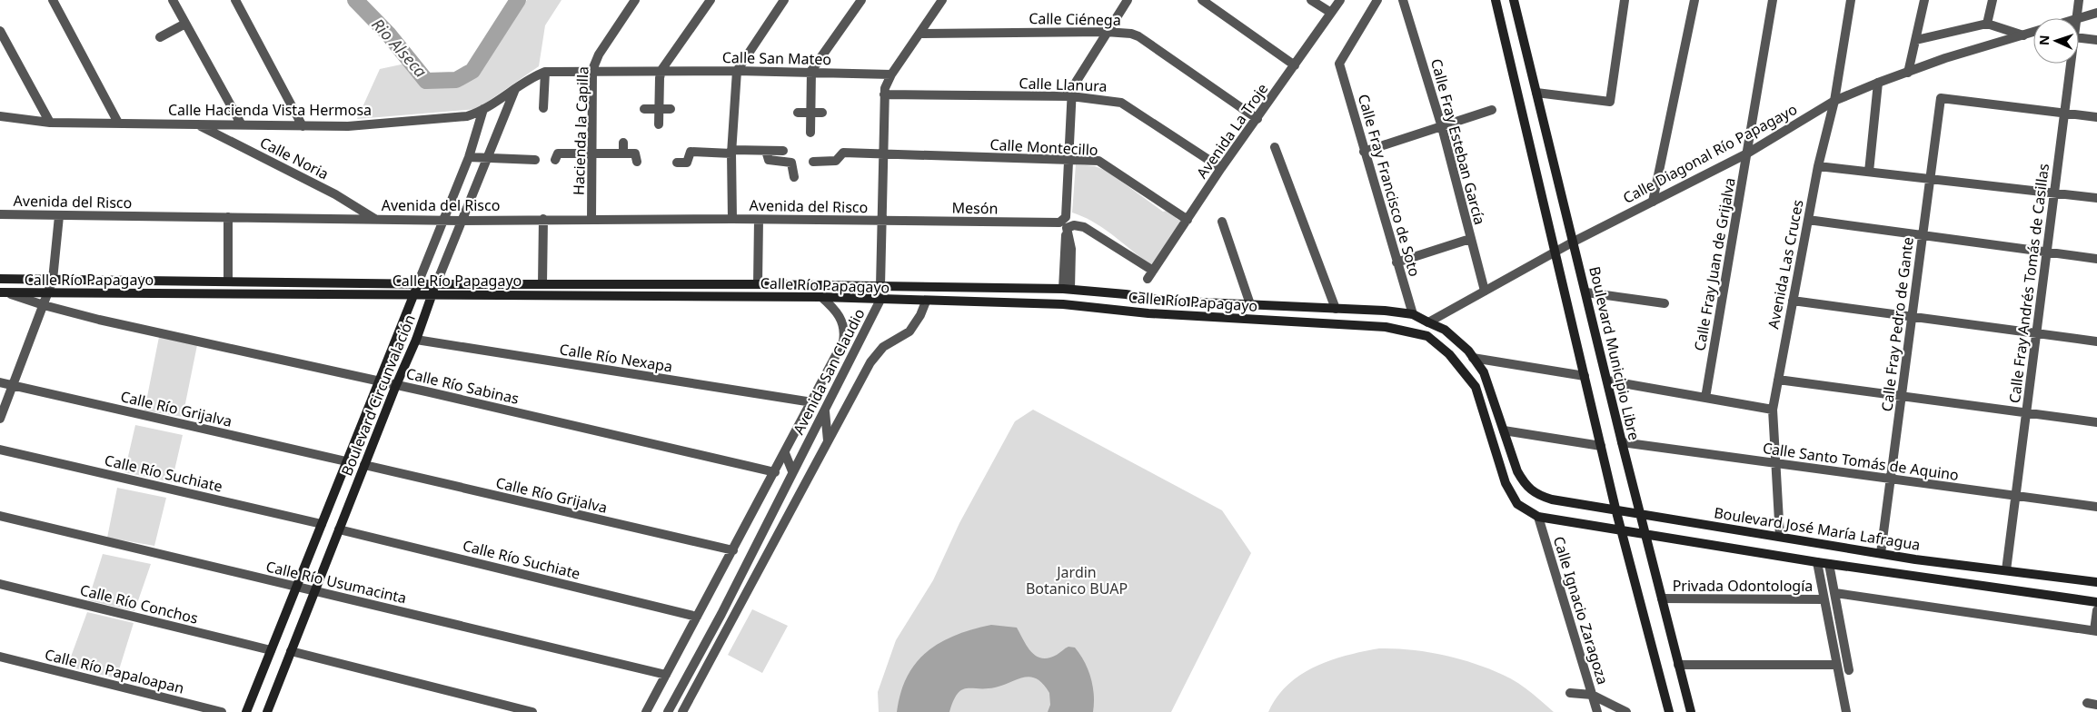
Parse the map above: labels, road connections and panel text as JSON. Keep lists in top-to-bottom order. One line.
{"streets":{"main road":["Calle Río Papagayo","Boulevard Municipio Libre","Boulevard Circunvalación","Boulevard José María Lafragua"],"street":["Calle Ciénega","Calle San Mateo","Calle Llanura","Calle Hacienda Vista Hermosa","Hacienda la Capilla","Avenida La Troje","Calle Fray Esteban García","Calle Montecillo","Calle Diagonal Río Papagayo","Calle Noria","Calle Fray Francisco de Soto","Avenida del Risco","Mesón","Calle Fray Juan de Grijalva","Avenida Las Cruces","Calle Fray Andrés Tomás de Casillas","Calle Fray Pedro de Gante","Calle Río Nexapa","Avenida San Claudio","Calle Río Sabinas","Calle Río Grijalva","Calle Santo Tomás de Aquino","Calle Río Suchiate","Calle Río Usumacinta","Privada Odontología","Calle Río Conchos","Calle Ignacio Zaragoza","Calle Río Papaloapan"]},"crossings":[["Calle Ciénega","Avenida La Troje"],["Calle Ciénega","Avenida San Claudio"],["Calle San Mateo","Calle Hacienda Vista Hermosa"],["Calle San Mateo","Avenida San Claudio"],["Calle Llanura","Avenida La Troje"],["Calle Llanura","Avenida San Claudio"],["Calle Hacienda Vista Hermosa","Hacienda la Capilla"],["Calle Hacienda Vista Hermosa","Calle Noria"],["Calle Hacienda Vista Hermosa","Boulevard Circunvalación"],["Hacienda la Capilla","Avenida del Risco"],["Avenida La Troje","Calle Montecillo"],["Calle Fray Esteban García","Calle Diagonal Río Papagayo"],["Calle Montecillo","Mesón"],["Calle Montecillo","Avenida San Claudio"],["Calle Diagonal Río Papagayo","Calle Fray Juan de Grijalva"],["Calle Diagonal Río Papagayo","Avenida Las Cruces"],["Calle Diagonal Río Papagayo","Calle Río Papagayo"],["Calle Diagonal Río Papagayo","Boulevard Municipio Libre"],["Calle Noria","Avenida del Risco"],["Calle Fray Francisco de Soto","Calle Río Papagayo"],["Avenida del Risco","Mesón"],["Avenida del Risco","Avenida San Claudio"],["Avenida del Risco","Boulevard Circunvalación"],["Mesón","Avenida San Claudio"],["Avenida Las Cruces","Calle Santo Tomás de Aquino"],["Avenida Las Cruces","Boulevard José María Lafragua"],["Calle Río Papagayo","Avenida San Claudio"],["Calle Río Papagayo","Calle Río Sabinas"],["Calle Río Papagayo","Boulevard Circunvalación"],["Calle Río Papagayo","Boulevard José María Lafragua"],["Calle Río Papagayo","Calle Ignacio Zaragoza"],["Calle Fray Andrés Tomás de Casillas","Calle Fray Pedro de Gante"],["Calle Fray Andrés Tomás de Casillas","Calle Santo Tomás de Aquino"],["Calle Fray Andrés Tomás de Casillas","Boulevard José María Lafragua"],["Calle Fray Pedro de Gante","Calle Santo Tomás de Aquino"],["Calle Fray Pedro de Gante","Boulevard José María Lafragua"],["Boulevard Municipio Libre","Calle Santo Tomás de Aquino"],["Boulevard Municipio Libre","Boulevard José María Lafragua"],["Boulevard Municipio Libre","Privada Odontología"],["Calle Río Nexapa","Avenida San Claudio"],["Calle Río Nexapa","Boulevard Circunvalación"],["Avenida San Claudio","Calle Río Sabinas"],["Avenida San Claudio","Calle Río Grijalva"],["Avenida San Claudio","Calle Río Suchiate"],["Avenida San Claudio","Calle Río Usumacinta"],["Calle Río Sabinas","Boulevard Circunvalación"],["Boulevard Circunvalación","Calle Río Grijalva"],["Boulevard Circunvalación","Calle Río Suchiate"],["Boulevard Circunvalación","Calle Río Usumacinta"],["Boulevard Circunvalación","Calle Río Conchos"]],"water":["Rio Alseca"],"parks":["Jardin Botanico BUAP"],"north":"left"}
